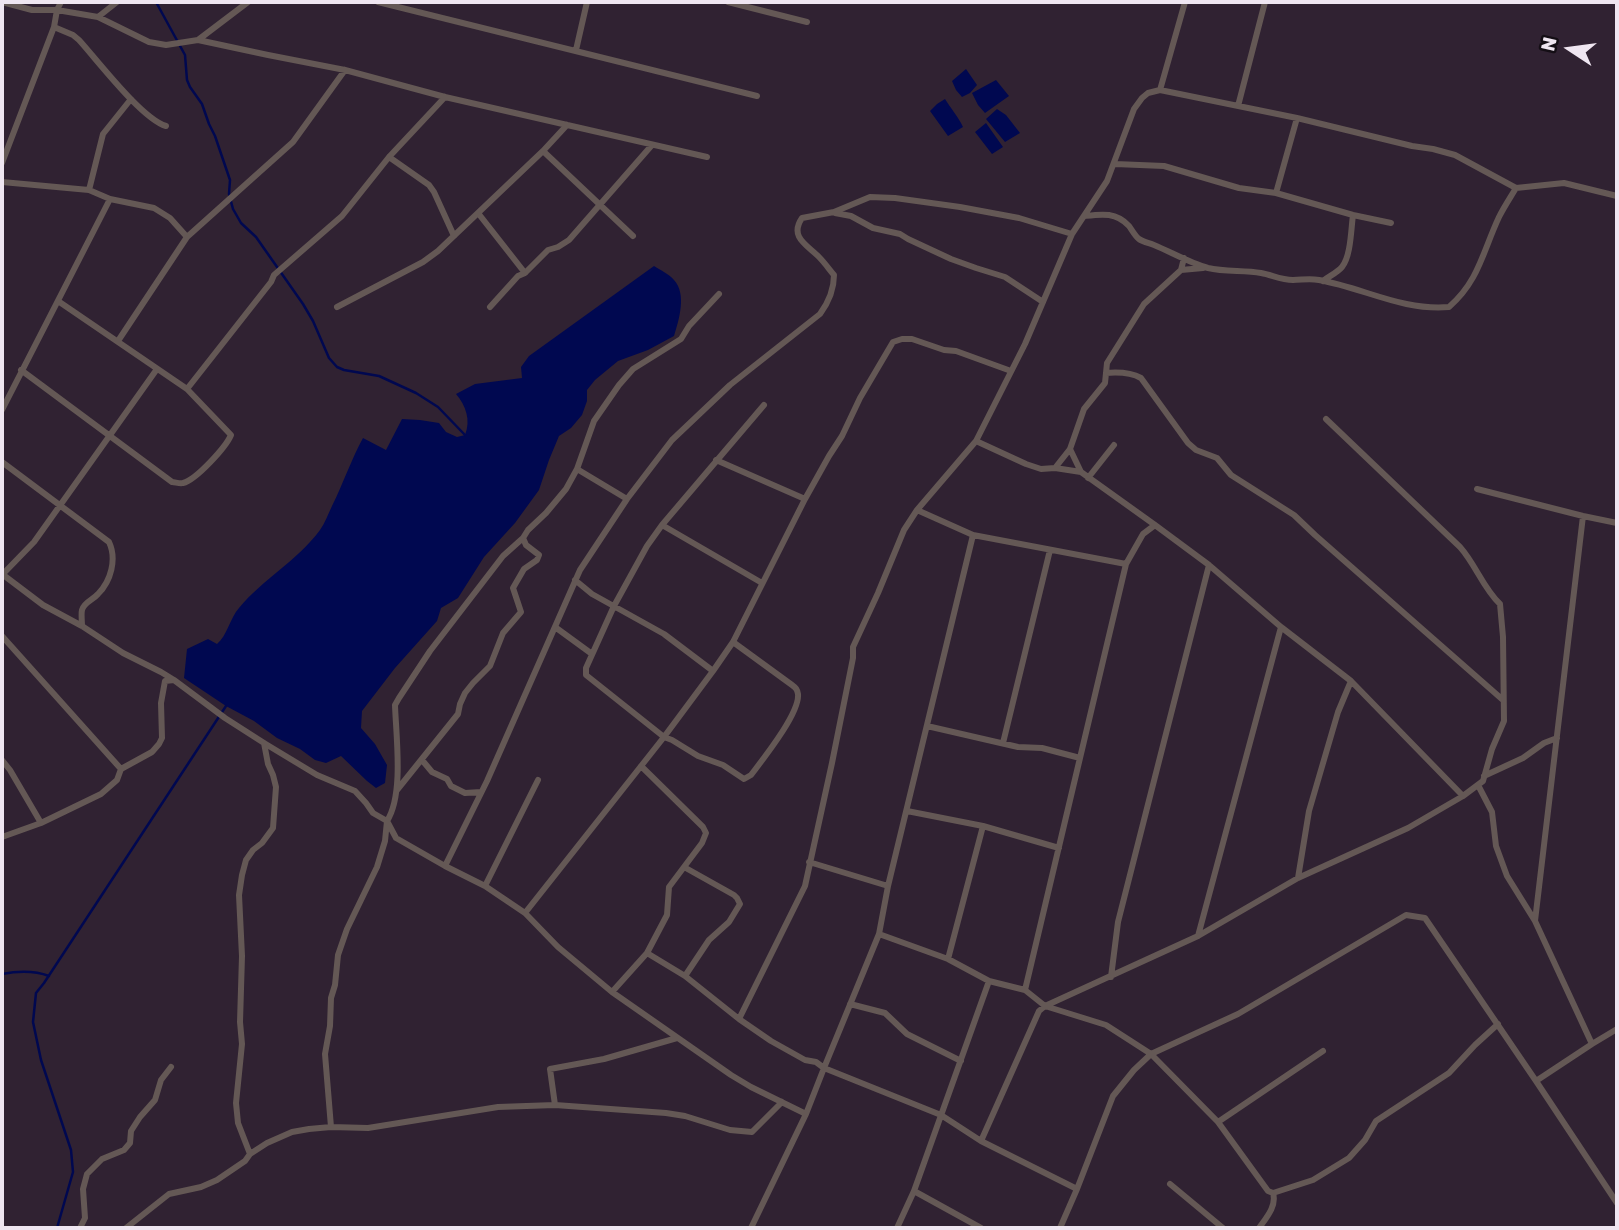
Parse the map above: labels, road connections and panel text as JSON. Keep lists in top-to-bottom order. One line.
{"north":"left"}
